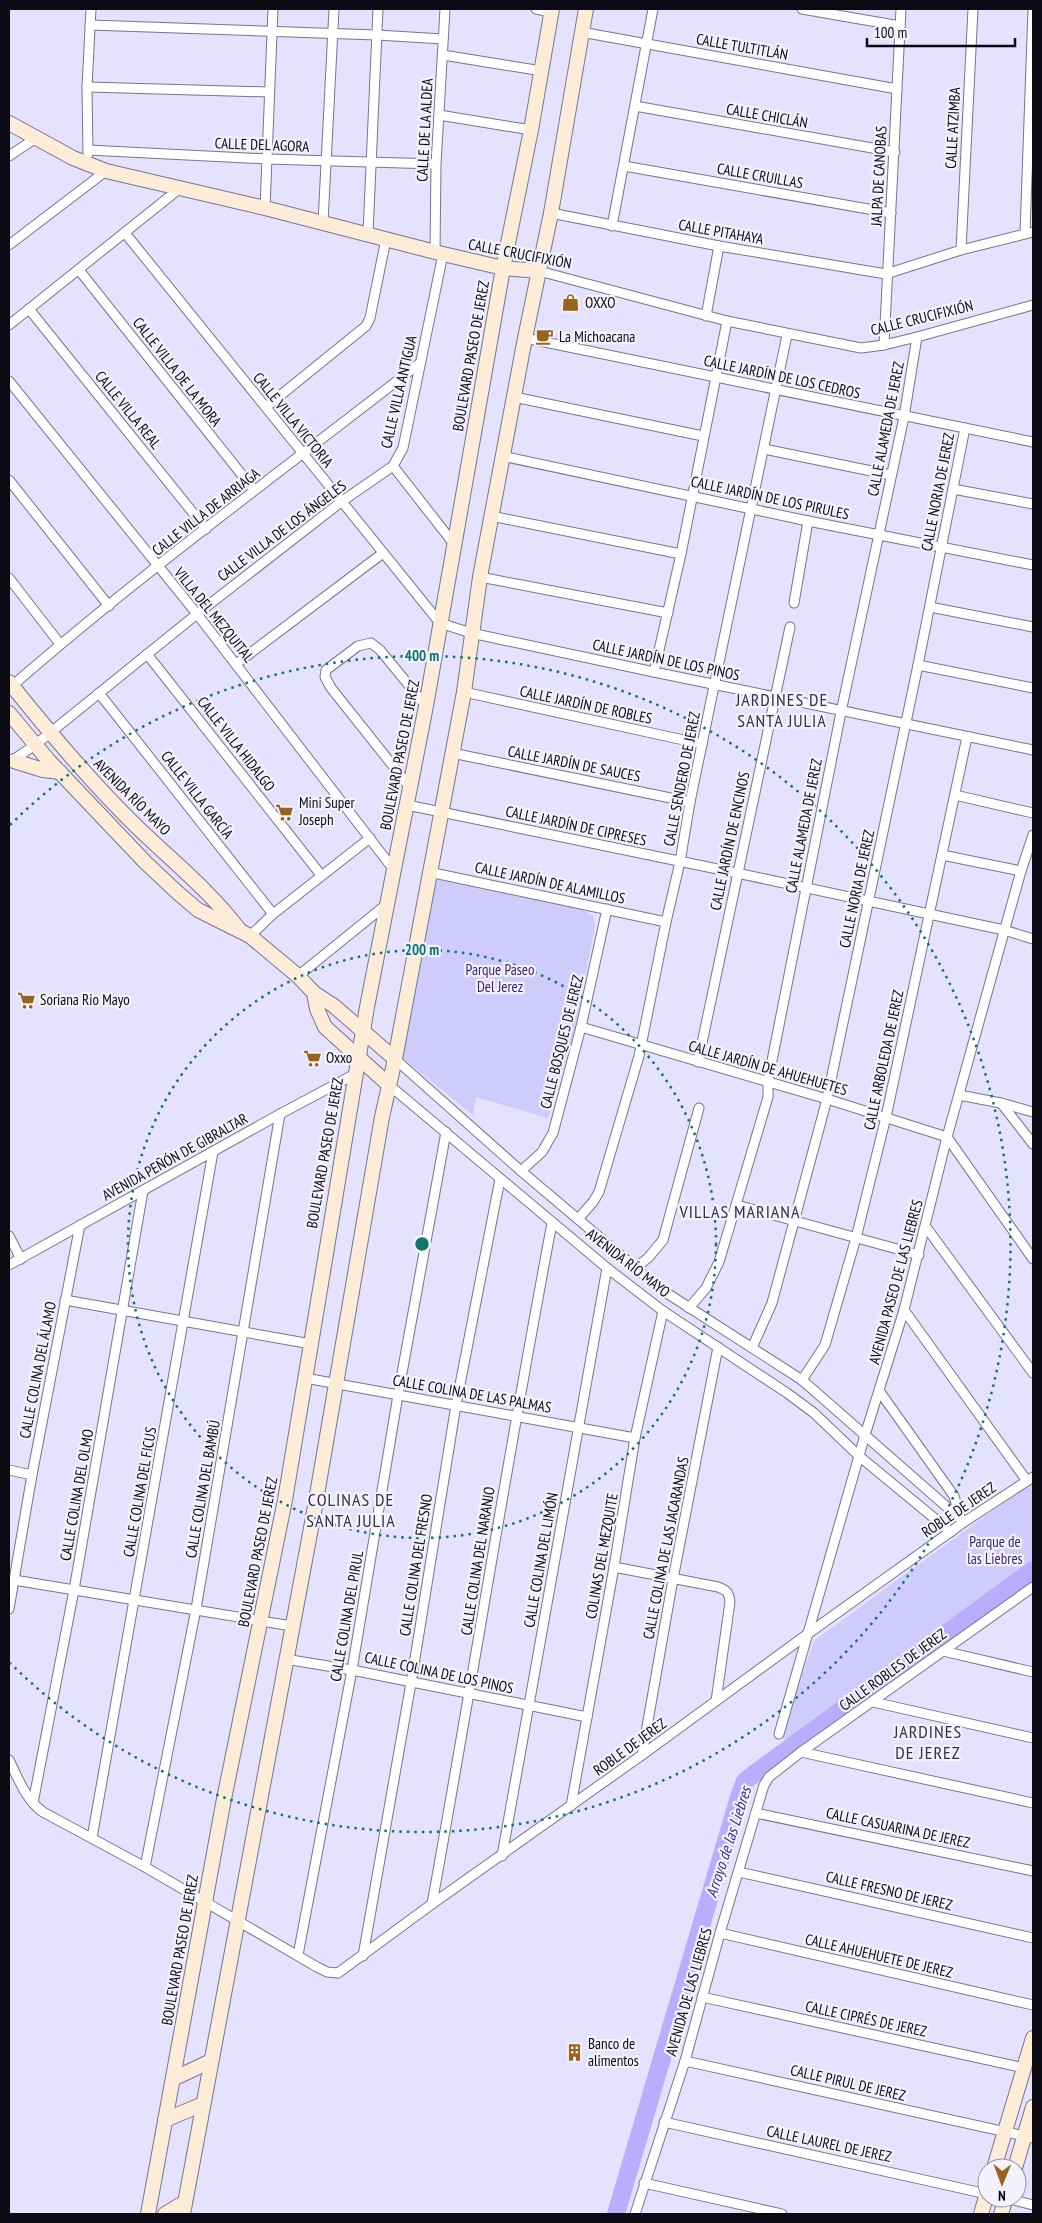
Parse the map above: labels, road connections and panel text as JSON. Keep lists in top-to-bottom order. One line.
{"streets":{"main road":["CALLE CRUCIFIXIÓN","BOULEVARD PASEO DE JEREZ","AVENIDA RÍO MAYO"],"street":["CALLE TULTITLÁN","CALLE CHICLÁN","CALLE ATZIMBA","CALLE DE LA ALDEA","CALLE DEL AGORA","CALLE CRUILLAS","JALPA DE CANOBAS","CALLE PITAHAYA","CALLE VILLA DE LA MORA","CALLE JARDÍN DE LOS CEDROS","CALLE VILLA ANTIGUA","CALLE VILLA REAL","CALLE VILLA VICTORIA","CALLE ALAMEDA DE JEREZ","CALLE NORIA DE JEREZ","CALLE JARDÍN DE LOS PIRULES","CALLE VILLA DE ARRIAGA","CALLE VILLA DE LOS ÁNGELES","VILLA DEL MEZQUITAL","CALLE JARDÍN DE LOS PINOS","CALLE JARDÍN DE ROBLES","CALLE VILLA HIDALGO","CALLE JARDÍN DE SAUCES","CALLE SENDERO DE JEREZ","CALLE VILLA GARCÍA","CALLE JARDÍN DE CIPRESES","CALLE JARDÍN DE ENCINOS","CALLE JARDÍN DE ALAMILLOS","CALLE BOSQUES DE JEREZ","CALLE ARBOLEDA DE JEREZ","CALLE JARDÍN DE AHUEHUETES","AVENIDA PEÑÓN DE GIBRALTAR","AVENIDA PASEO DE LAS LIEBRES","CALLE COLINA DEL ÁLAMO","CALLE COLINA DE LAS PALMAS","CALLE COLINA DEL BAMBÚ","CALLE COLINA DEL FICUS","CALLE COLINA DEL OLMO","ROBLE DE JEREZ","CALLE COLINA DE LAS JACARANDAS","COLINAS DEL MEZQUITE","CALLE COLINA DEL LIMÓN","CALLE COLINA DEL NARANJO","CALLE COLINA DEL FRESNO","CALLE COLINA DEL PIRUL","CALLE ROBLES DE JEREZ","CALLE COLINA DE LOS PINOS","CALLE CASUARINA DE JEREZ","CALLE FRESNO DE JEREZ","CALLE AHUEHUETE DE JEREZ","AVENIDA DE LAS LIEBRES","CALLE CIPRÉS DE JEREZ","CALLE PIRUL DE JEREZ","CALLE LAUREL DE JEREZ"]},"crossings":[["CALLE TULTITLÁN","JALPA DE CANOBAS"],["CALLE CHICLÁN","JALPA DE CANOBAS"],["CALLE DE LA ALDEA","CALLE DEL AGORA"],["CALLE DE LA ALDEA","CALLE CRUCIFIXIÓN"],["CALLE DE LA ALDEA","CALLE VILLA ANTIGUA"],["CALLE CRUILLAS","JALPA DE CANOBAS"],["JALPA DE CANOBAS","CALLE PITAHAYA"],["JALPA DE CANOBAS","CALLE CRUCIFIXIÓN"],["CALLE CRUCIFIXIÓN","BOULEVARD PASEO DE JEREZ"],["CALLE CRUCIFIXIÓN","CALLE VILLA ANTIGUA"],["CALLE CRUCIFIXIÓN","CALLE ALAMEDA DE JEREZ"],["CALLE CRUCIFIXIÓN","CALLE SENDERO DE JEREZ"],["BOULEVARD PASEO DE JEREZ","CALLE VILLA ANTIGUA"],["BOULEVARD PASEO DE JEREZ","CALLE VILLA VICTORIA"],["BOULEVARD PASEO DE JEREZ","VILLA DEL MEZQUITAL"],["BOULEVARD PASEO DE JEREZ","CALLE JARDÍN DE LOS PINOS"],["BOULEVARD PASEO DE JEREZ","AVENIDA RÍO MAYO"],["BOULEVARD PASEO DE JEREZ","CALLE JARDÍN DE CIPRESES"],["BOULEVARD PASEO DE JEREZ","AVENIDA PEÑÓN DE GIBRALTAR"],["BOULEVARD PASEO DE JEREZ","CALLE COLINA DE LAS PALMAS"],["BOULEVARD PASEO DE JEREZ","ROBLE DE JEREZ"],["CALLE VILLA DE LA MORA","CALLE VILLA DE ARRIAGA"],["CALLE JARDÍN DE LOS CEDROS","CALLE ALAMEDA DE JEREZ"],["CALLE JARDÍN DE LOS CEDROS","CALLE NORIA DE JEREZ"],["CALLE JARDÍN DE LOS CEDROS","CALLE SENDERO DE JEREZ"],["CALLE VILLA ANTIGUA","CALLE VILLA DE ARRIAGA"],["CALLE VILLA ANTIGUA","CALLE VILLA DE LOS ÁNGELES"],["CALLE VILLA REAL","CALLE VILLA DE ARRIAGA"],["CALLE VILLA VICTORIA","CALLE VILLA DE ARRIAGA"],["CALLE VILLA VICTORIA","CALLE VILLA DE LOS ÁNGELES"],["CALLE VILLA VICTORIA","CALLE JARDÍN DE LOS PINOS"],["CALLE ALAMEDA DE JEREZ","CALLE JARDÍN DE LOS PIRULES"],["CALLE ALAMEDA DE JEREZ","CALLE JARDÍN DE LOS PINOS"],["CALLE ALAMEDA DE JEREZ","AVENIDA RÍO MAYO"],["CALLE ALAMEDA DE JEREZ","CALLE JARDÍN DE CIPRESES"],["CALLE ALAMEDA DE JEREZ","CALLE JARDÍN DE AHUEHUETES"],["CALLE NORIA DE JEREZ","CALLE JARDÍN DE LOS PIRULES"],["CALLE NORIA DE JEREZ","CALLE JARDÍN DE LOS PINOS"],["CALLE NORIA DE JEREZ","AVENIDA RÍO MAYO"],["CALLE NORIA DE JEREZ","CALLE JARDÍN DE CIPRESES"],["CALLE NORIA DE JEREZ","CALLE JARDÍN DE AHUEHUETES"],["CALLE JARDÍN DE LOS PIRULES","CALLE SENDERO DE JEREZ"],["CALLE VILLA DE ARRIAGA","VILLA DEL MEZQUITAL"],["CALLE VILLA DE ARRIAGA","AVENIDA RÍO MAYO"],["CALLE VILLA DE LOS ÁNGELES","VILLA DEL MEZQUITAL"],["CALLE VILLA DE LOS ÁNGELES","CALLE VILLA HIDALGO"],["CALLE VILLA DE LOS ÁNGELES","CALLE VILLA GARCÍA"],["CALLE VILLA DE LOS ÁNGELES","AVENIDA RÍO MAYO"],["CALLE JARDÍN DE LOS PINOS","CALLE SENDERO DE JEREZ"],["CALLE JARDÍN DE LOS PINOS","CALLE JARDÍN DE ENCINOS"],["CALLE JARDÍN DE LOS PINOS","CALLE ARBOLEDA DE JEREZ"],["CALLE JARDÍN DE ROBLES","CALLE SENDERO DE JEREZ"],["CALLE JARDÍN DE SAUCES","CALLE SENDERO DE JEREZ"],["CALLE SENDERO DE JEREZ","AVENIDA RÍO MAYO"],["CALLE SENDERO DE JEREZ","CALLE JARDÍN DE CIPRESES"],["CALLE SENDERO DE JEREZ","CALLE JARDÍN DE ALAMILLOS"],["CALLE SENDERO DE JEREZ","CALLE JARDÍN DE AHUEHUETES"],["AVENIDA RÍO MAYO","CALLE BOSQUES DE JEREZ"],["AVENIDA RÍO MAYO","CALLE ARBOLEDA DE JEREZ"],["AVENIDA RÍO MAYO","AVENIDA PASEO DE LAS LIEBRES"],["AVENIDA RÍO MAYO","ROBLE DE JEREZ"],["AVENIDA RÍO MAYO","CALLE COLINA DE LAS JACARANDAS"],["AVENIDA RÍO MAYO","COLINAS DEL MEZQUITE"],["AVENIDA RÍO MAYO","CALLE COLINA DEL LIMÓN"],["AVENIDA RÍO MAYO","CALLE COLINA DEL NARANJO"],["AVENIDA RÍO MAYO","CALLE COLINA DEL FRESNO"],["AVENIDA RÍO MAYO","CALLE COLINA DEL PIRUL"],["CALLE JARDÍN DE CIPRESES","CALLE JARDÍN DE ENCINOS"],["CALLE JARDÍN DE CIPRESES","CALLE ARBOLEDA DE JEREZ"],["CALLE JARDÍN DE CIPRESES","AVENIDA PASEO DE LAS LIEBRES"],["CALLE JARDÍN DE ENCINOS","CALLE JARDÍN DE AHUEHUETES"],["CALLE JARDÍN DE ALAMILLOS","CALLE BOSQUES DE JEREZ"],["CALLE BOSQUES DE JEREZ","CALLE JARDÍN DE AHUEHUETES"],["CALLE ARBOLEDA DE JEREZ","CALLE JARDÍN DE AHUEHUETES"],["CALLE JARDÍN DE AHUEHUETES","AVENIDA PASEO DE LAS LIEBRES"],["AVENIDA PEÑÓN DE GIBRALTAR","CALLE COLINA DEL ÁLAMO"],["AVENIDA PEÑÓN DE GIBRALTAR","CALLE COLINA DEL BAMBÚ"],["AVENIDA PEÑÓN DE GIBRALTAR","CALLE COLINA DEL FICUS"],["AVENIDA PEÑÓN DE GIBRALTAR","CALLE COLINA DEL OLMO"],["AVENIDA PASEO DE LAS LIEBRES","ROBLE DE JEREZ"],["CALLE COLINA DE LAS PALMAS","COLINAS DEL MEZQUITE"],["CALLE COLINA DE LAS PALMAS","CALLE COLINA DEL LIMÓN"],["CALLE COLINA DE LAS PALMAS","CALLE COLINA DEL NARANJO"],["CALLE COLINA DE LAS PALMAS","CALLE COLINA DEL FRESNO"],["CALLE COLINA DE LAS PALMAS","CALLE COLINA DEL PIRUL"],["CALLE COLINA DEL BAMBÚ","ROBLE DE JEREZ"],["CALLE COLINA DEL FICUS","ROBLE DE JEREZ"],["CALLE COLINA DEL OLMO","ROBLE DE JEREZ"],["ROBLE DE JEREZ","CALLE COLINA DE LAS JACARANDAS"],["ROBLE DE JEREZ","COLINAS DEL MEZQUITE"],["ROBLE DE JEREZ","CALLE COLINA DEL LIMÓN"],["ROBLE DE JEREZ","CALLE COLINA DEL NARANJO"],["ROBLE DE JEREZ","CALLE COLINA DEL FRESNO"],["ROBLE DE JEREZ","CALLE COLINA DEL PIRUL"],["COLINAS DEL MEZQUITE","CALLE COLINA DE LOS PINOS"],["CALLE COLINA DEL LIMÓN","CALLE COLINA DE LOS PINOS"],["CALLE COLINA DEL NARANJO","CALLE COLINA DE LOS PINOS"],["CALLE COLINA DEL FRESNO","CALLE COLINA DE LOS PINOS"],["CALLE COLINA DEL PIRUL","CALLE COLINA DE LOS PINOS"],["CALLE ROBLES DE JEREZ","AVENIDA DE LAS LIEBRES"],["CALLE CASUARINA DE JEREZ","AVENIDA DE LAS LIEBRES"],["CALLE FRESNO DE JEREZ","AVENIDA DE LAS LIEBRES"],["CALLE AHUEHUETE DE JEREZ","AVENIDA DE LAS LIEBRES"],["AVENIDA DE LAS LIEBRES","CALLE CIPRÉS DE JEREZ"],["AVENIDA DE LAS LIEBRES","CALLE PIRUL DE JEREZ"],["AVENIDA DE LAS LIEBRES","CALLE LAUREL DE JEREZ"]],"districts":["JARDINES DE SANTA JULIA","VILLAS MARIANA","COLINAS DE SANTA JULIA","JARDINES DE JEREZ"],"water":["Arroyo de las Liebres"],"parks":["Parque Paseo Del Jerez","Parque de las Liebres"],"places":{"shop":["OXXO"],"cafe":["La Michoacana"],"supermarket":["Mini Super Joseph","Soriana Rio Mayo","Oxxo"],"building":["Banco de alimentos"]},"scale_bar":"100 m","north":"bottom","rings":["400 m","200 m"]}
